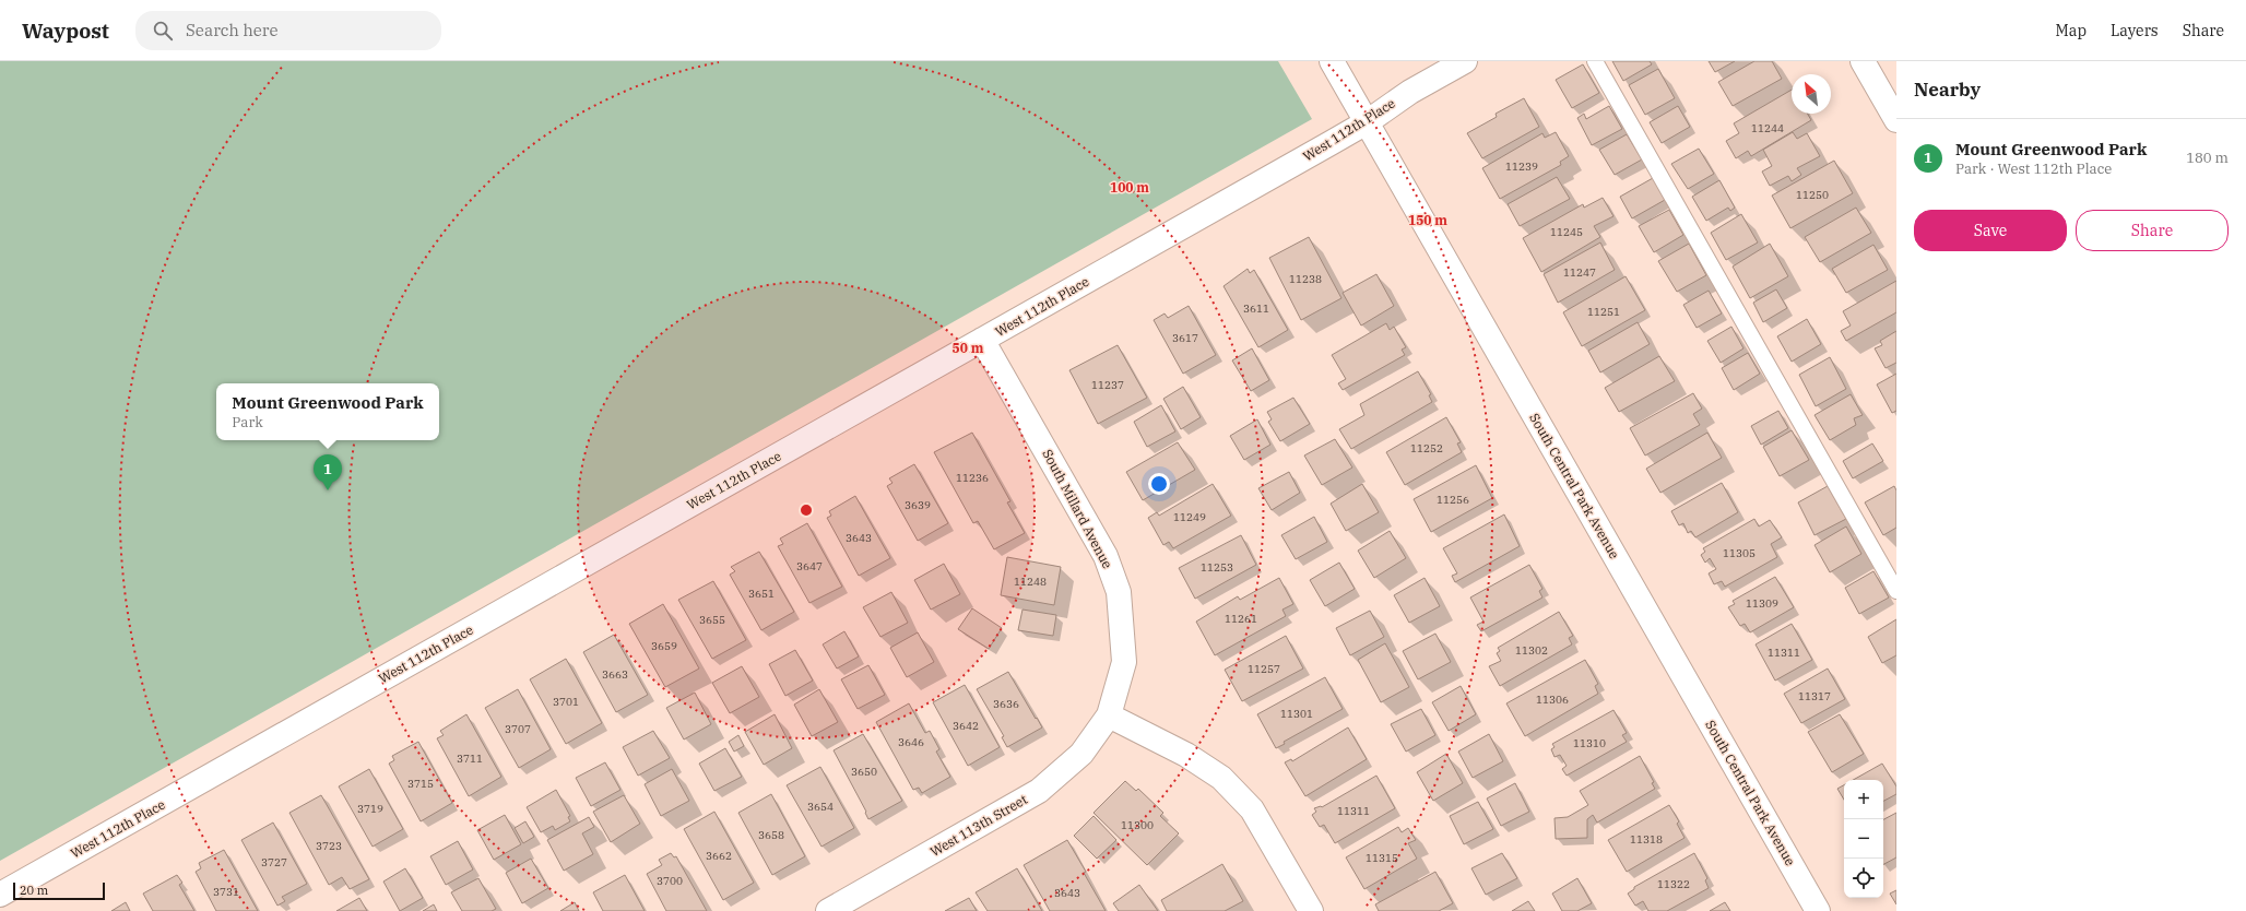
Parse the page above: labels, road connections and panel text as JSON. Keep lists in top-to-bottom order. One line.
{"streets":{"street":["West 112th Place","South Central Park Avenue","South Millard Avenue","West 113th Street"]},"crossings":[["West 112th Place","South Central Park Avenue"],["West 112th Place","South Millard Avenue"],["South Millard Avenue","West 113th Street"]],"house_numbers":["11244","11239","11250","11245","11247","11238","3611","11251","3617","11237","11252","11236","11256","3639","11249","3643","11305","3647","11253","11248","3651","11309","11261","3655","3659","11302","11311","11257","3663","11317","11306","3701","3636","11301","3642","3707","3646","11310","3711","3650","3715","3654","3719","11311","11300","3658","11318","3723","3662","11315","3727","3700","11322","3731","3643"],"scale_bar":"20 m","north":"top left","page":{"header":"Waypost","search":"Search here","nav":["Map","Layers","Share"],"heading":"Nearby","list":[{"mark":"1","name":"Mount Greenwood Park","note":"Park · West 112th Place","value":"180 m"}],"buttons":["Save","Share"],"popup":["Mount Greenwood Park","Park"],"pins":"1","map_buttons":["+","−"],"scale":"20 m"},"rings":["100 m","150 m","50 m"]}
